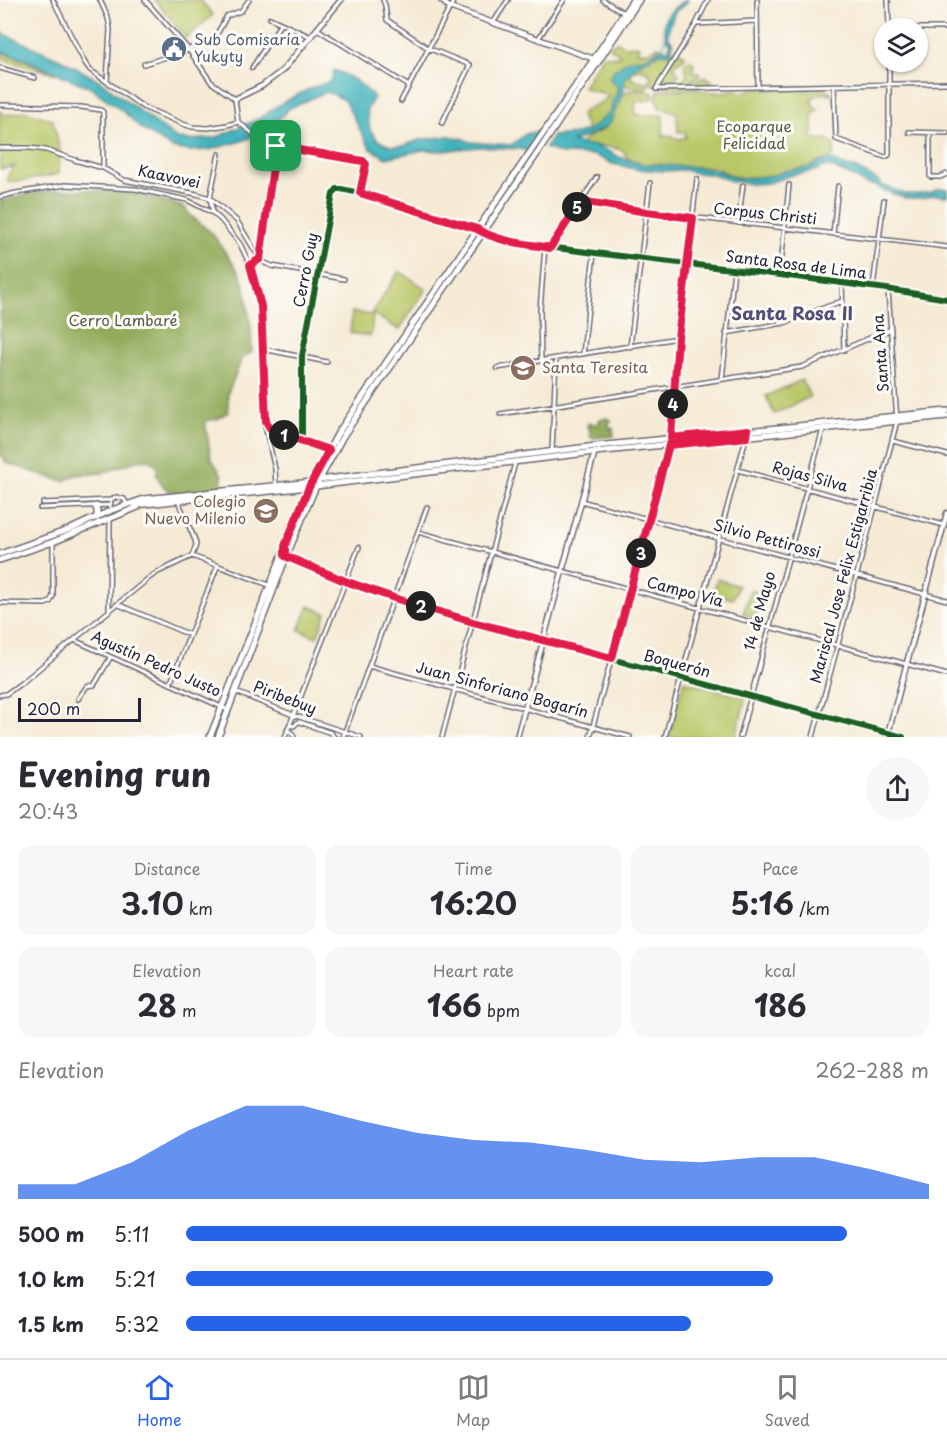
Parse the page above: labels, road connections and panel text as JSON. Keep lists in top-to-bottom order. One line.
{"streets":{"street":["Kaavovei","Corpus Christi","Santa Rosa de Lima","Cerro Guy","Santa Ana","Rojas Silva","Silvio Pettirossi","Mariscal Jose Felix Estigarribia","Campo Vía","14 de Mayo","Agustín Pedro Justo","Boquerón","Juan Sinforiano Bogarín","Piribebuy"]},"crossings":[["Santa Rosa de Lima","Cerro Guy"],["Santa Rosa de Lima","Santa Ana"],["Santa Ana","Mariscal Jose Felix Estigarribia"],["Rojas Silva","Mariscal Jose Felix Estigarribia"],["Rojas Silva","14 de Mayo"],["Silvio Pettirossi","Mariscal Jose Felix Estigarribia"],["Silvio Pettirossi","14 de Mayo"],["Mariscal Jose Felix Estigarribia","Campo Vía"],["Mariscal Jose Felix Estigarribia","Boquerón"],["Campo Vía","14 de Mayo"],["14 de Mayo","Boquerón"]],"districts":["Santa Rosa II"],"parks":["Ecoparque Felicidad","Cerro Lambaré"],"places":{"public building":["Sub Comisaría Yukyty"],"school or university":["Santa Teresita","Colegio Nuevo Milenio"]},"scale_bar":"200 m","page":{"pins":["5","4","1","3","2"],"scale":"200 m","heading":["Evening run","20:43"],"stats":[["Distance","3.10 km"],["Time","16:20"],["Pace","5:16 /km"],["Elevation","28 m"],["Heart rate","166 bpm"],["kcal","186"]],"chart":["Elevation","262–288 m"],"list":[{"name":"500 m","note":"5:11"},{"name":"1.0 km","note":"5:21"},{"name":"1.5 km","note":"5:32"}],"tabs":["Home","Map","Saved"]}}
